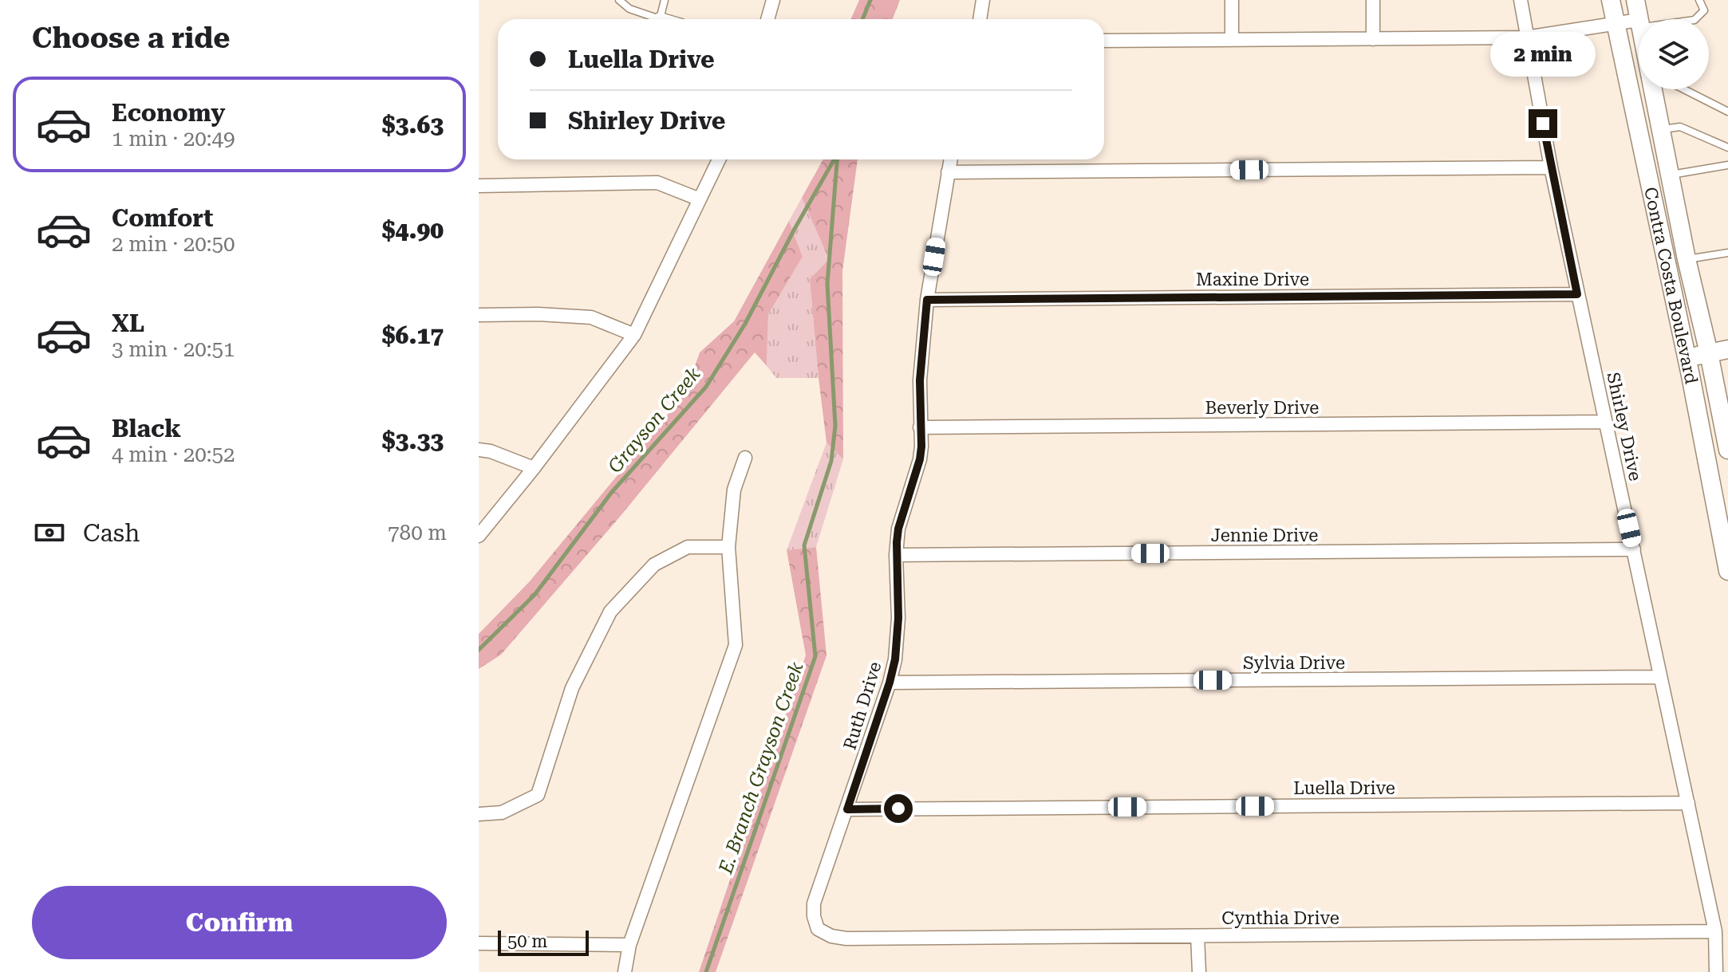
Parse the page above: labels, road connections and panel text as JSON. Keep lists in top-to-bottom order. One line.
{"streets":{"main road":["Contra Costa Boulevard"],"street":["Maxine Drive","Beverly Drive","Shirley Drive","Jennie Drive","Sylvia Drive","Ruth Drive","Luella Drive","Cynthia Drive"]},"crossings":[["Maxine Drive","Shirley Drive"],["Maxine Drive","Ruth Drive"],["Beverly Drive","Shirley Drive"],["Beverly Drive","Ruth Drive"],["Shirley Drive","Jennie Drive"],["Shirley Drive","Sylvia Drive"],["Shirley Drive","Luella Drive"],["Shirley Drive","Cynthia Drive"],["Jennie Drive","Ruth Drive"],["Sylvia Drive","Ruth Drive"],["Ruth Drive","Luella Drive"],["Ruth Drive","Cynthia Drive"]],"water":["Grayson Creek","E. Branch Grayson Creek"],"scale_bar":"50 m","page":{"heading":"Choose a ride","banner":["Luella Drive","Shirley Drive"],"bubble":"2 min","list":[{"name":"Economy","note":"1 min · 20:49","value":"$3.63"},{"name":"Comfort","note":"2 min · 20:50","value":"$4.90"},{"name":"XL","note":"3 min · 20:51","value":"$6.17"},{"name":"Black","note":"4 min · 20:52","value":"$3.33"}],"pay":["Cash","780 m"],"buttons":"Confirm","scale":"50 m"}}
